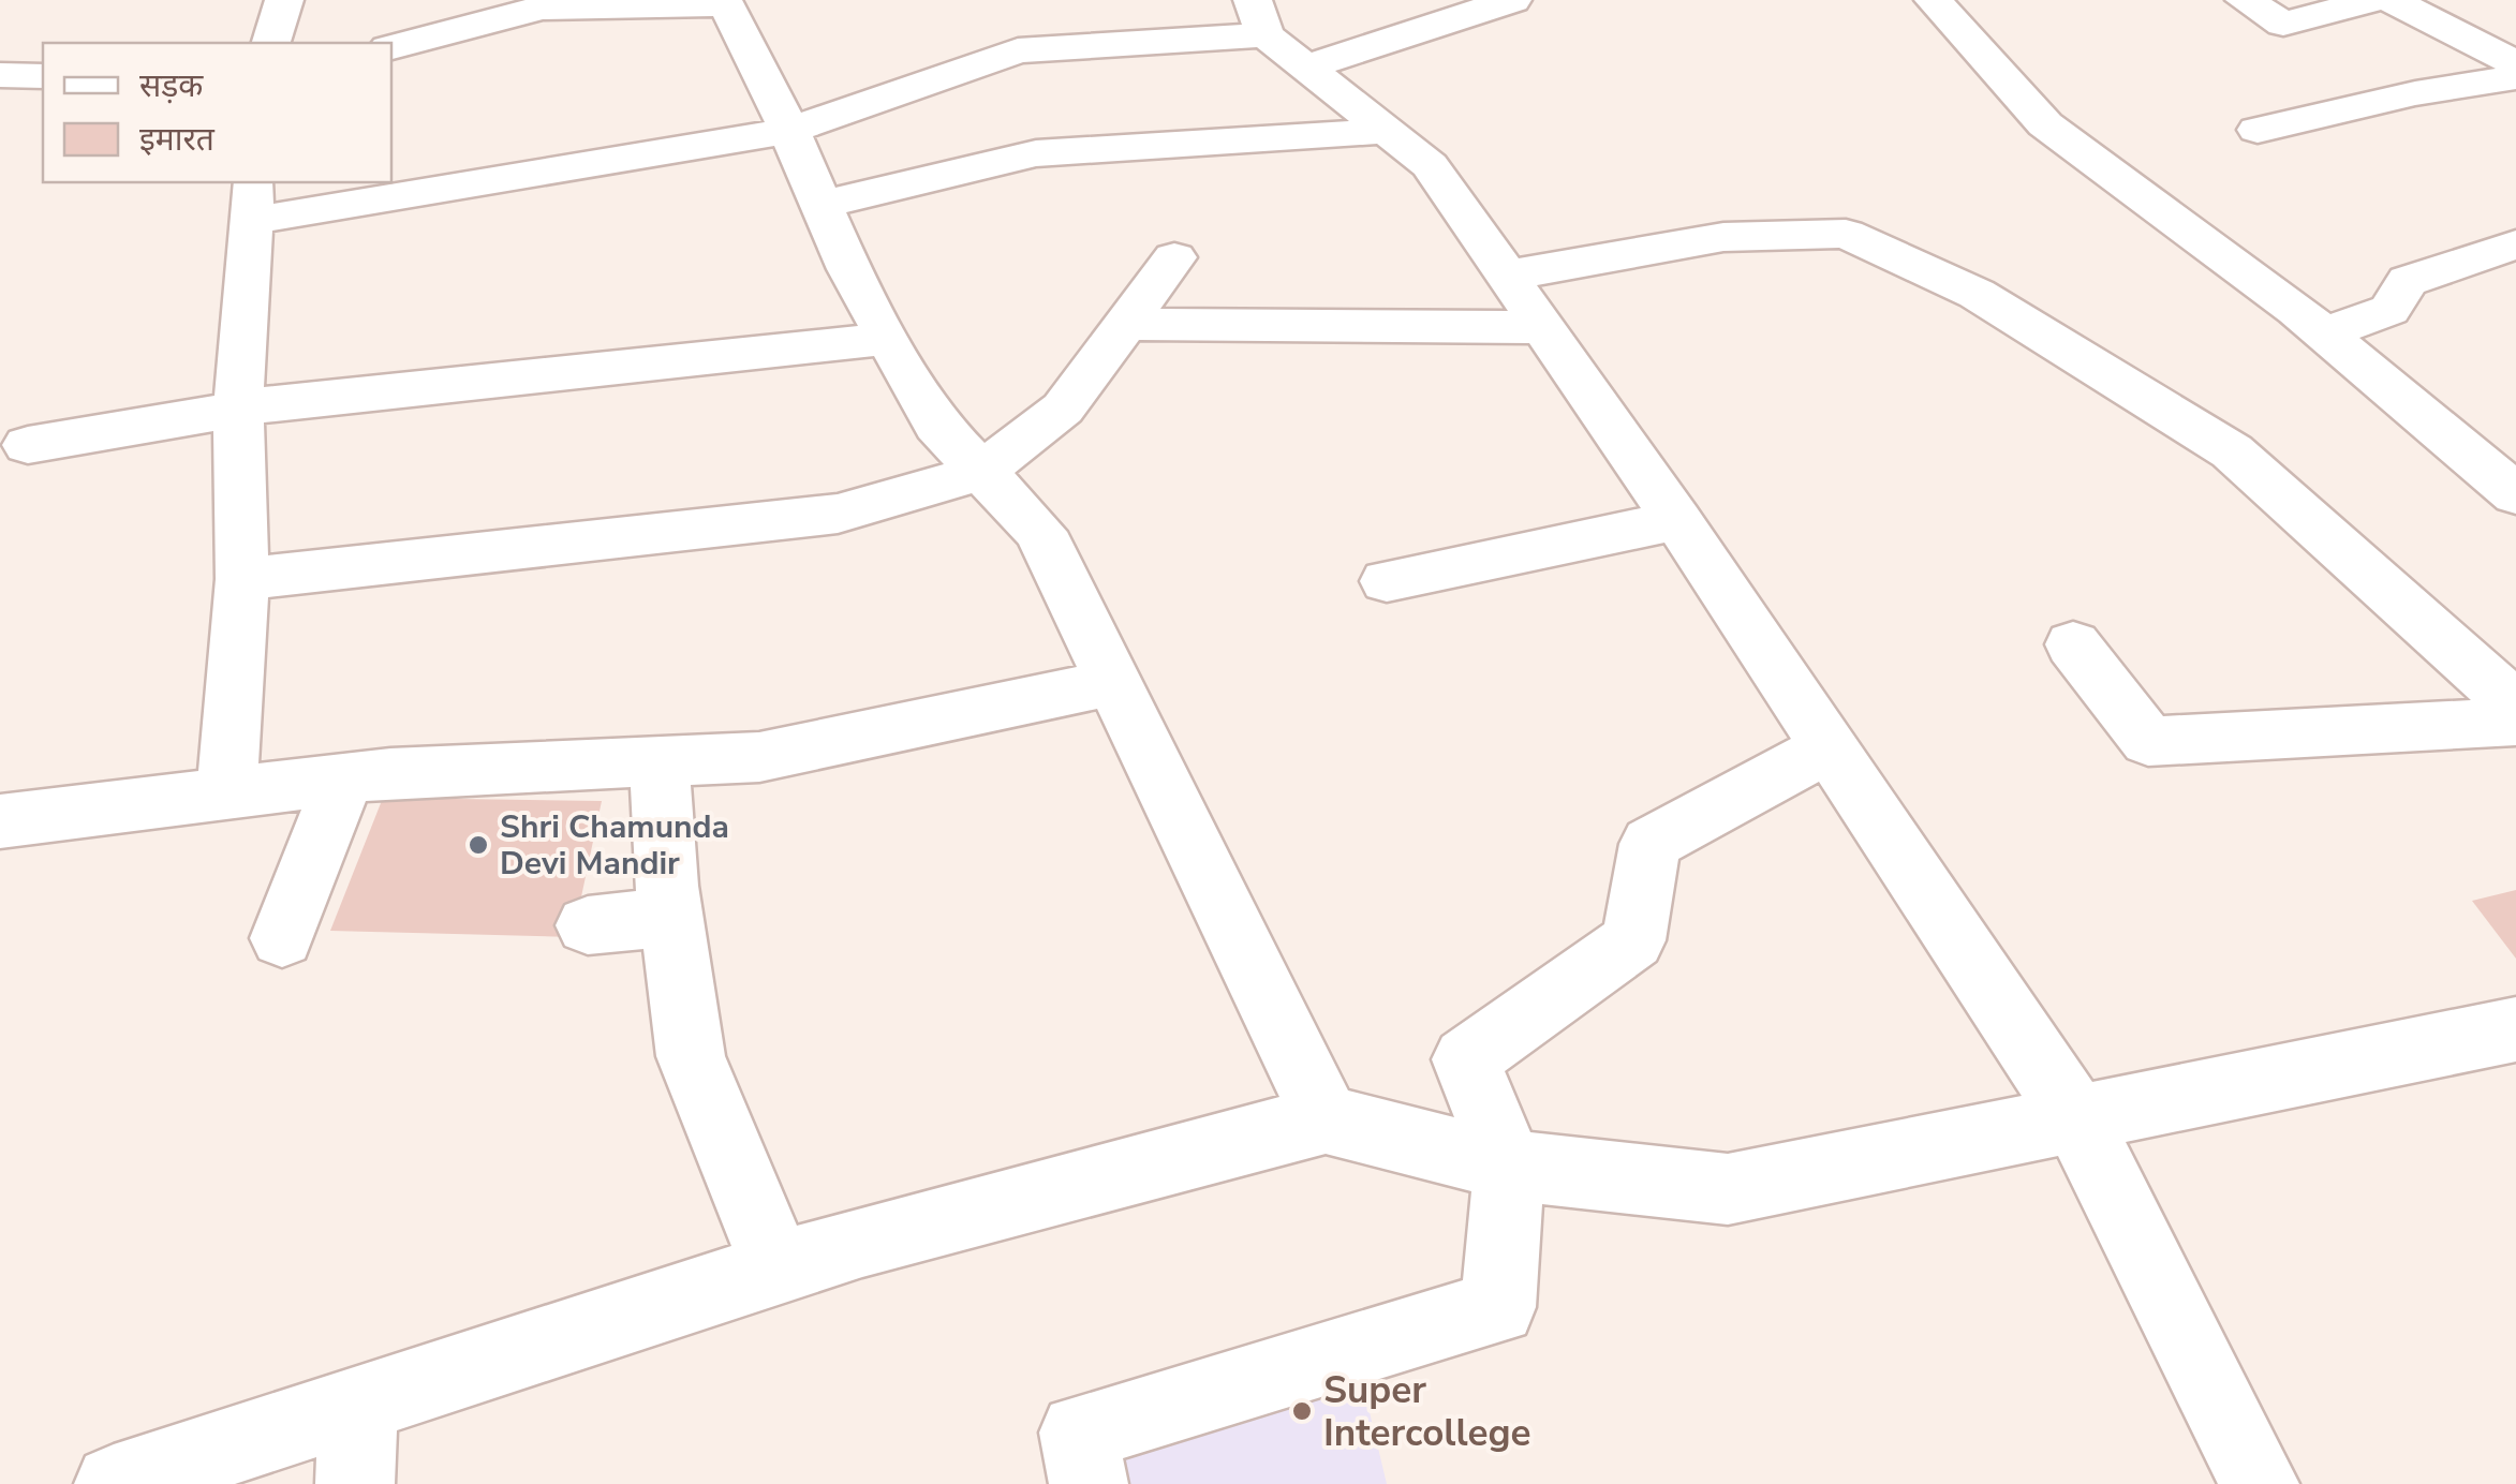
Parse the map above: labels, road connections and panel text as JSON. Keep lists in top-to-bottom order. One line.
{"places":["Shri Chamunda Devi Mandir","Super Intercollege"],"legend":["सड़क","इमारत"]}
